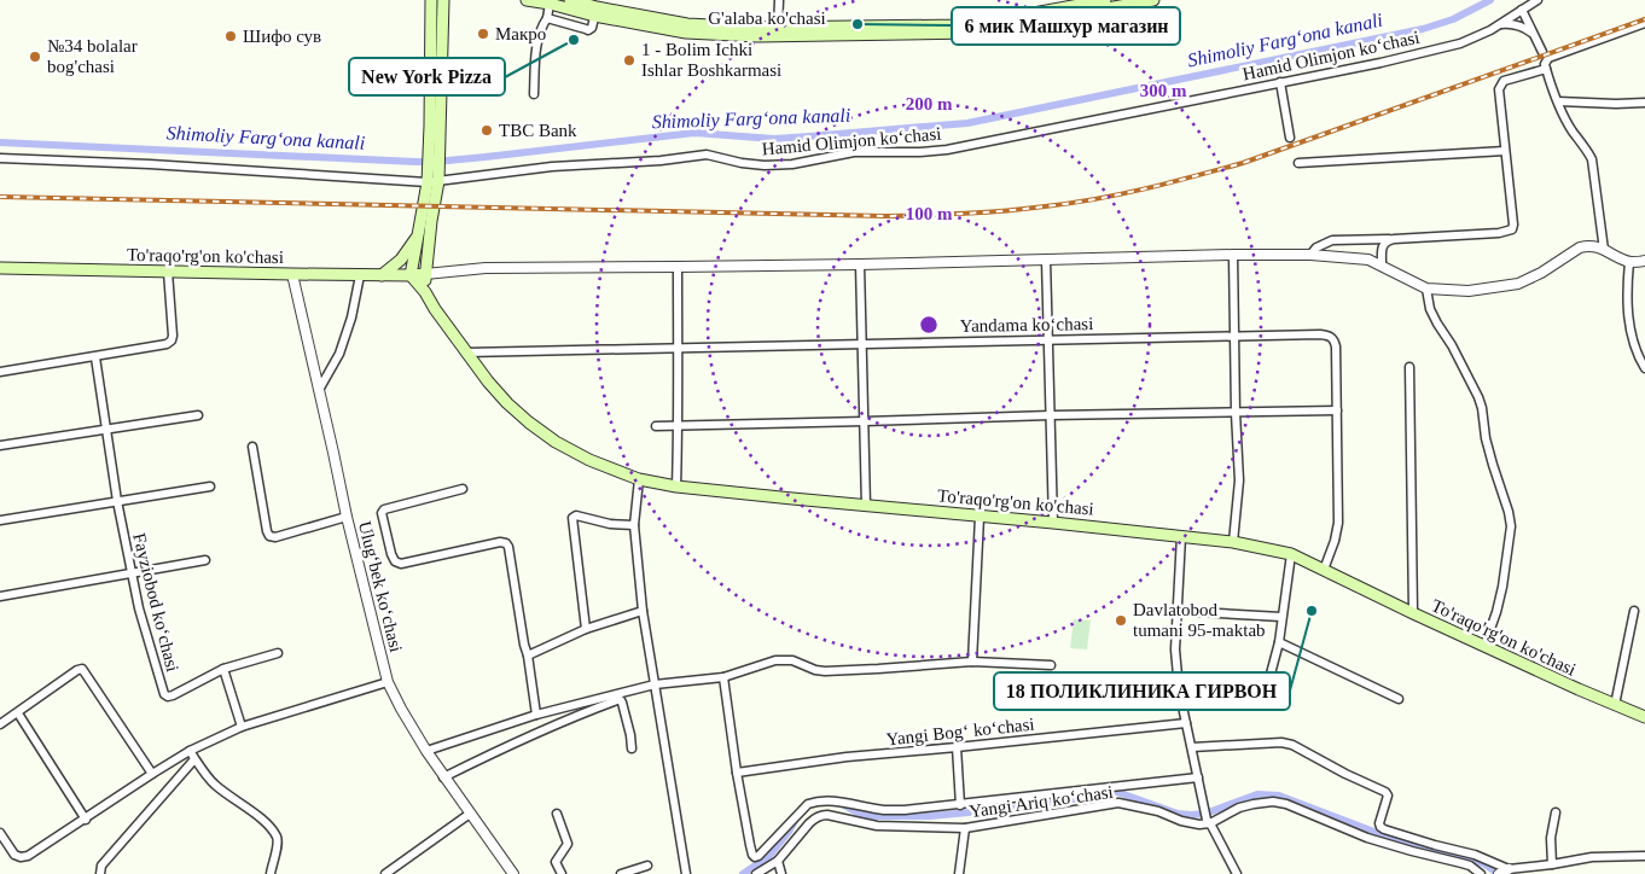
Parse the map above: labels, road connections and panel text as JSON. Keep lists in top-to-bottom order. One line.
{"streets":{"main road":["G'alaba ko'chasi","To'raqo'rg'on ko'chasi"],"street":["Hamid Olimjon koʻchasi","Yandama koʻchasi","Ulugʻbek koʻchasi","Fayziobod koʻchasi","Yangi Bogʻ koʻchasi","Yangi Ariq koʻchasi"]},"crossings":[["To'raqo'rg'on ko'chasi","Yandama koʻchasi"],["To'raqo'rg'on ko'chasi","Ulugʻbek koʻchasi"]],"water":["Shimoliy Fargʻona kanali"],"places":["6 мик Машхур магазин","Макро","Шифо сув","New York Pizza","№34 bolalar bog'chasi","1 - Bolim Ichki Ishlar Boshkarmasi","TBC Bank","18 ПОЛИКЛИНИКА ГИРВОН","Davlatobod tumani 95-maktab"],"rings":["300 m","200 m","100 m"]}
